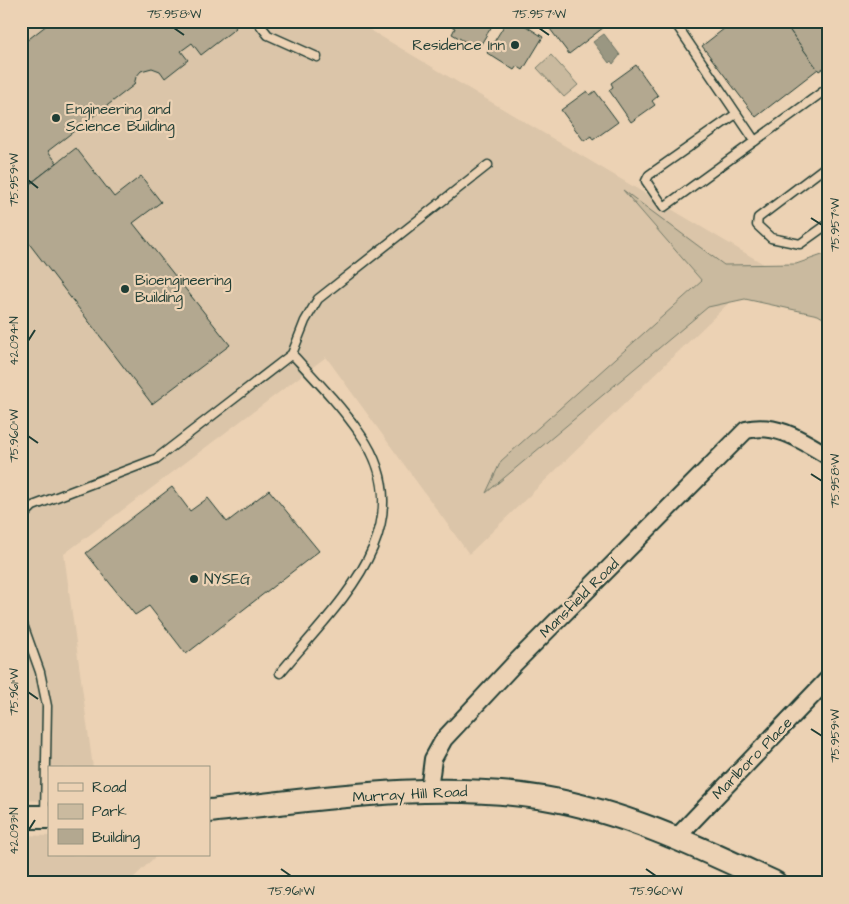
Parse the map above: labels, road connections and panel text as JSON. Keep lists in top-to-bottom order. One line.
{"streets":{"street":["Mansfield Road","Marlboro Place","Murray Hill Road"]},"crossings":[["Mansfield Road","Murray Hill Road"],["Marlboro Place","Murray Hill Road"]],"places":["Residence Inn","Engineering and Science Building","Bioengineering Building","NYSEG"],"legend":["Road","Park","Building"],"coordinates":["75.958°W","75.957°W","75.959°W","42.094°N","75.960°W","75.961°W","42.093°N"]}
